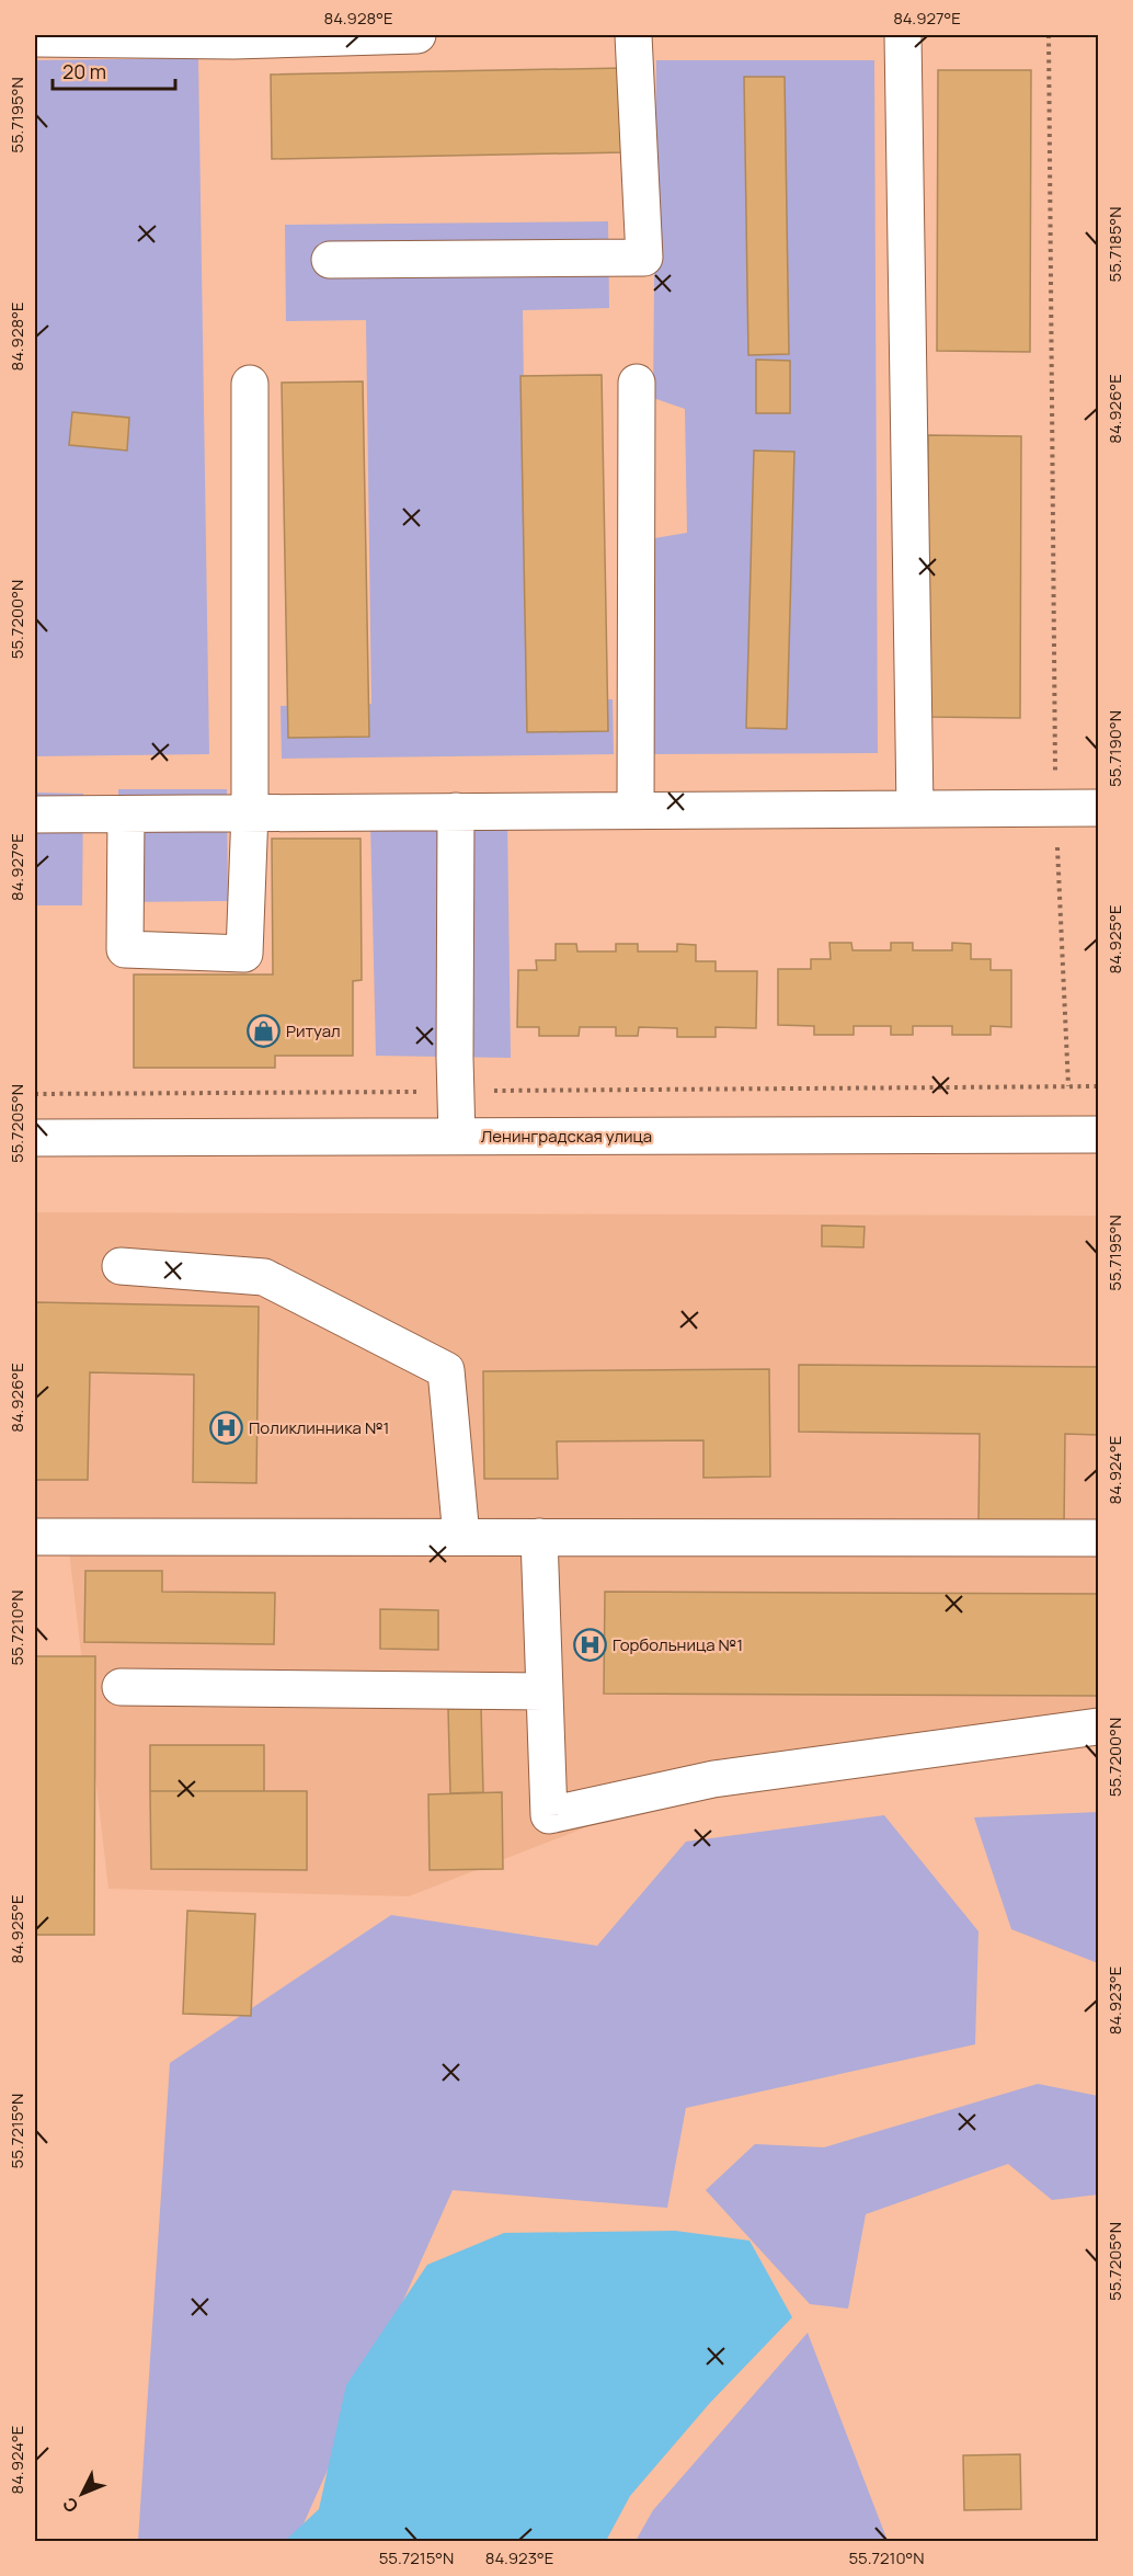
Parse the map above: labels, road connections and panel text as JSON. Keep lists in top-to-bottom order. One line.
{"streets":{"street":["Ленинградская улица"]},"places":{"shop":["Ритуал"],"hospital":["Поликлинника №1","Горбольница №1"]},"scale_bar":"20 m","north":"bottom left","coordinates":["84.928°E","84.927°E","55.7195°N","55.7185°N","84.926°E","55.7200°N","55.7190°N","84.925°E","55.7205°N","84.924°E","55.7210°N","84.923°E","55.7215°N"]}
